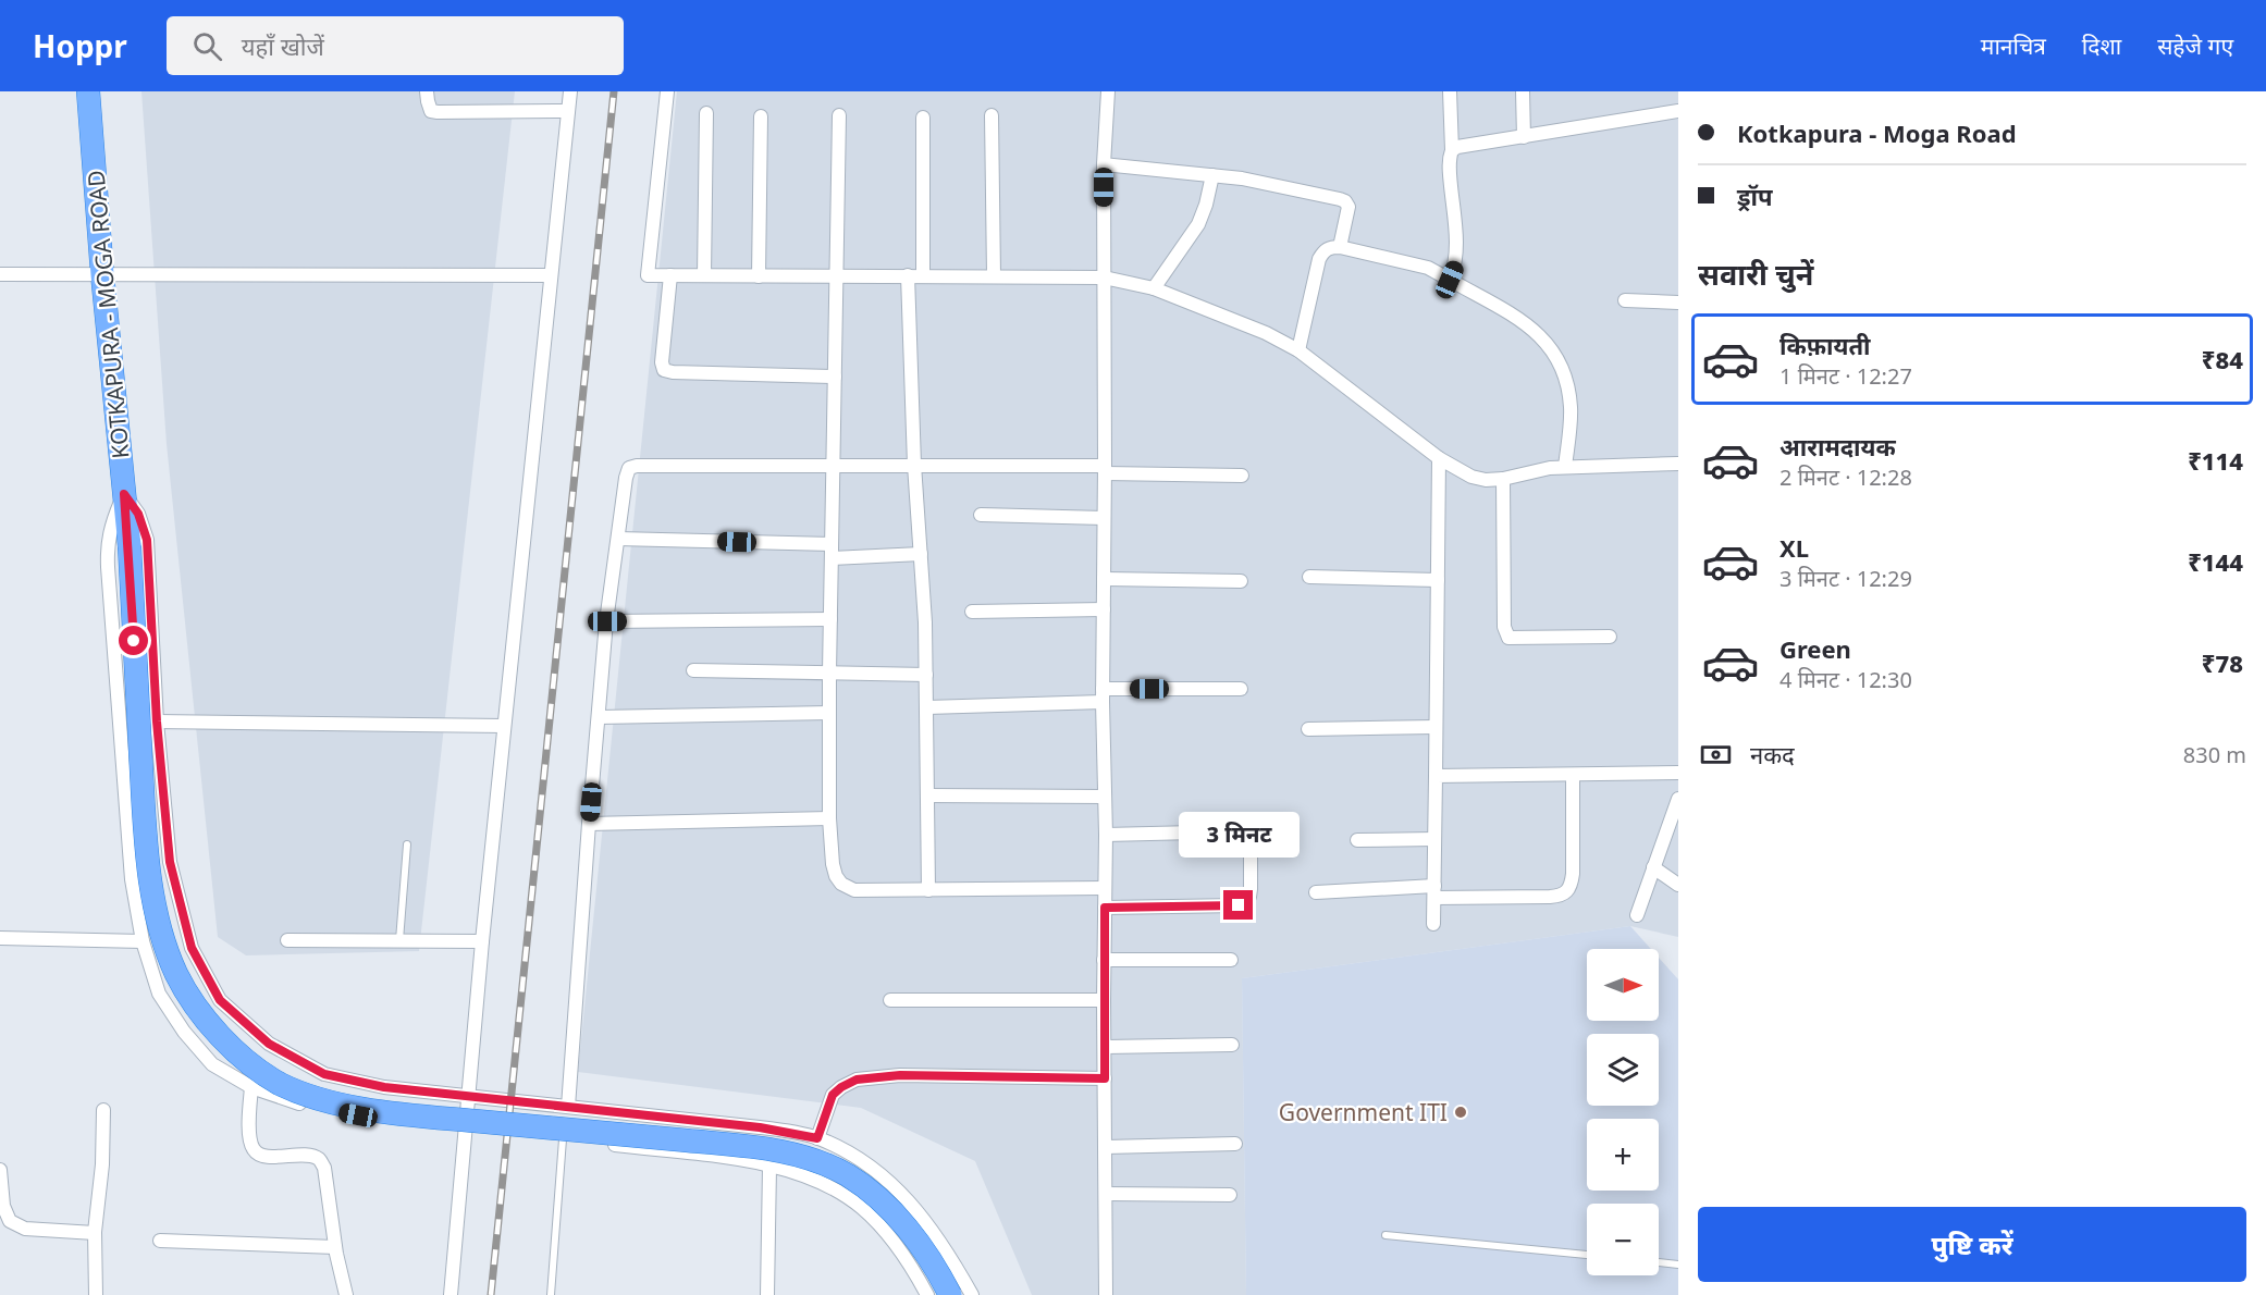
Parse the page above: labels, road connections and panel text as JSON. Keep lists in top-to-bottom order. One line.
{"streets":{"highway":["KOTKAPURA - MOGA ROAD"]},"places":["Government ITI"],"north":"right","page":{"header":"Hoppr","search":"यहाँ खोजें","nav":["मानचित्र","दिशा","सहेजे गए"],"banner":["Kotkapura - Moga Road","ड्रॉप"],"heading":"सवारी चुनें","list":[{"name":"किफ़ायती","note":"1 मिनट · 12:27","value":"₹84"},{"name":"आरामदायक","note":"2 मिनट · 12:28","value":"₹114"},{"name":"XL","note":"3 मिनट · 12:29","value":"₹144"},{"name":"Green","note":"4 मिनट · 12:30","value":"₹78"}],"pay":["नकद","830 m"],"bubble":"3 मिनट","map_buttons":["+","−"],"buttons":"पुष्टि करें"}}
